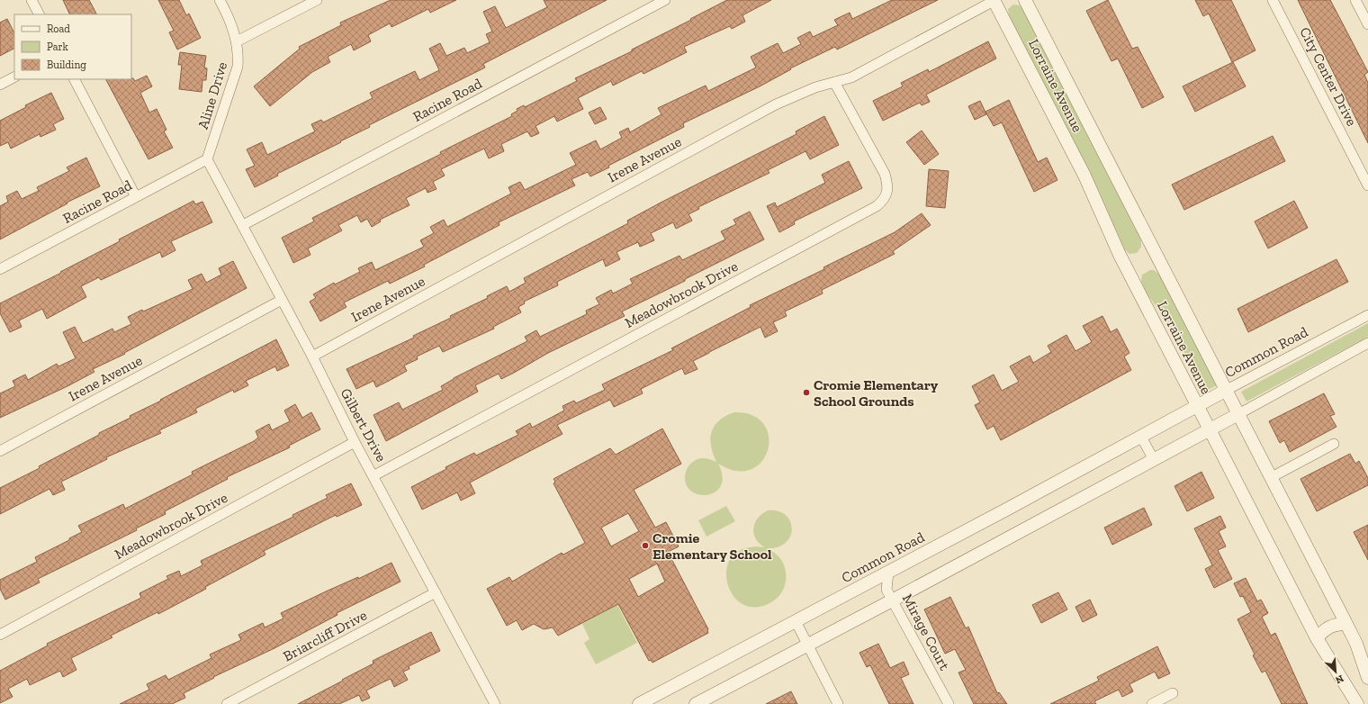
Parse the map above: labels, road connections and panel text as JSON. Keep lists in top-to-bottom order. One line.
{"streets":{"street":["City Center Drive","Lorraine Avenue","Aline Drive","Racine Road","Irene Avenue","Meadowbrook Drive","Common Road","Gilbert Drive","Mirage Court","Briarcliff Drive"]},"crossings":[["Lorraine Avenue","Irene Avenue"],["Lorraine Avenue","Common Road"],["Aline Drive","Racine Road"],["Aline Drive","Gilbert Drive"],["Racine Road","Gilbert Drive"],["Irene Avenue","Meadowbrook Drive"],["Irene Avenue","Gilbert Drive"],["Meadowbrook Drive","Gilbert Drive"],["Common Road","Mirage Court"],["Gilbert Drive","Briarcliff Drive"]],"places":["Cromie Elementary School Grounds","Cromie Elementary School"],"legend":["Road","Park","Building"],"north":"bottom right"}
